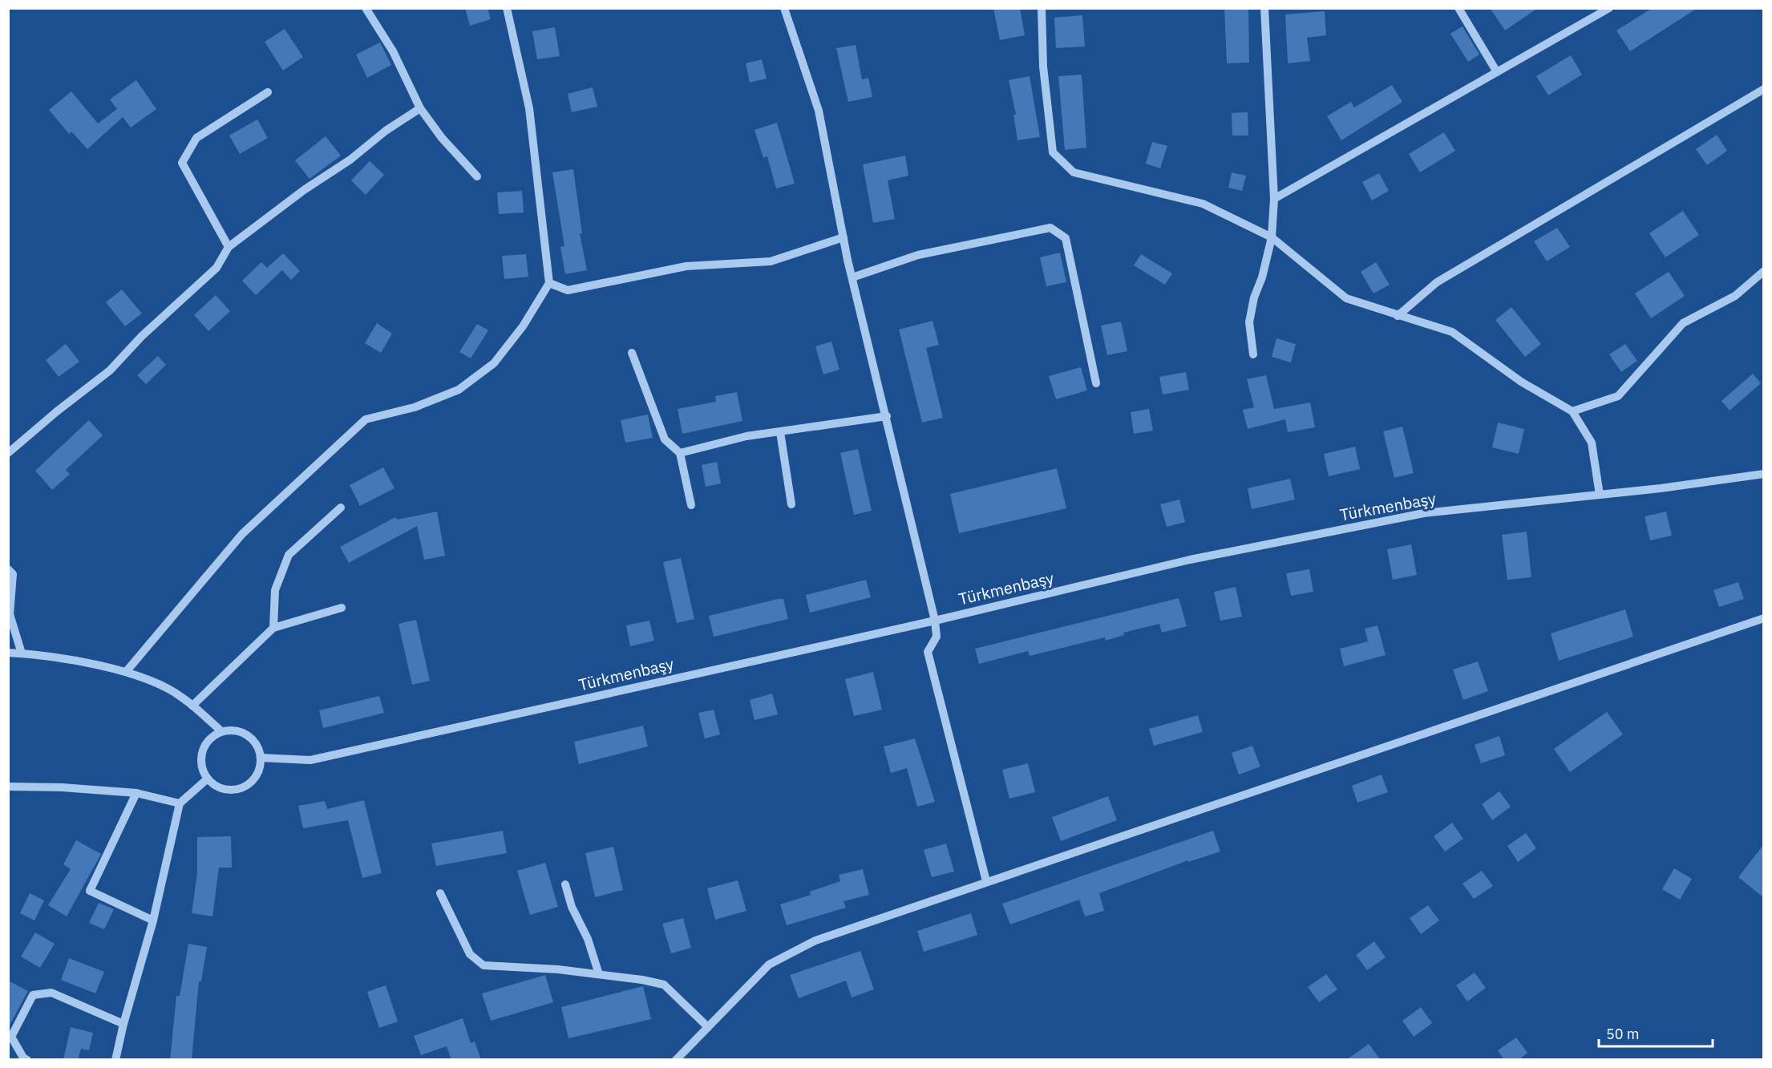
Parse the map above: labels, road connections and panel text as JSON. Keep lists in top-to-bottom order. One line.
{"streets":{"street":["Türkmenbaşy"]},"scale_bar":"50 m"}
